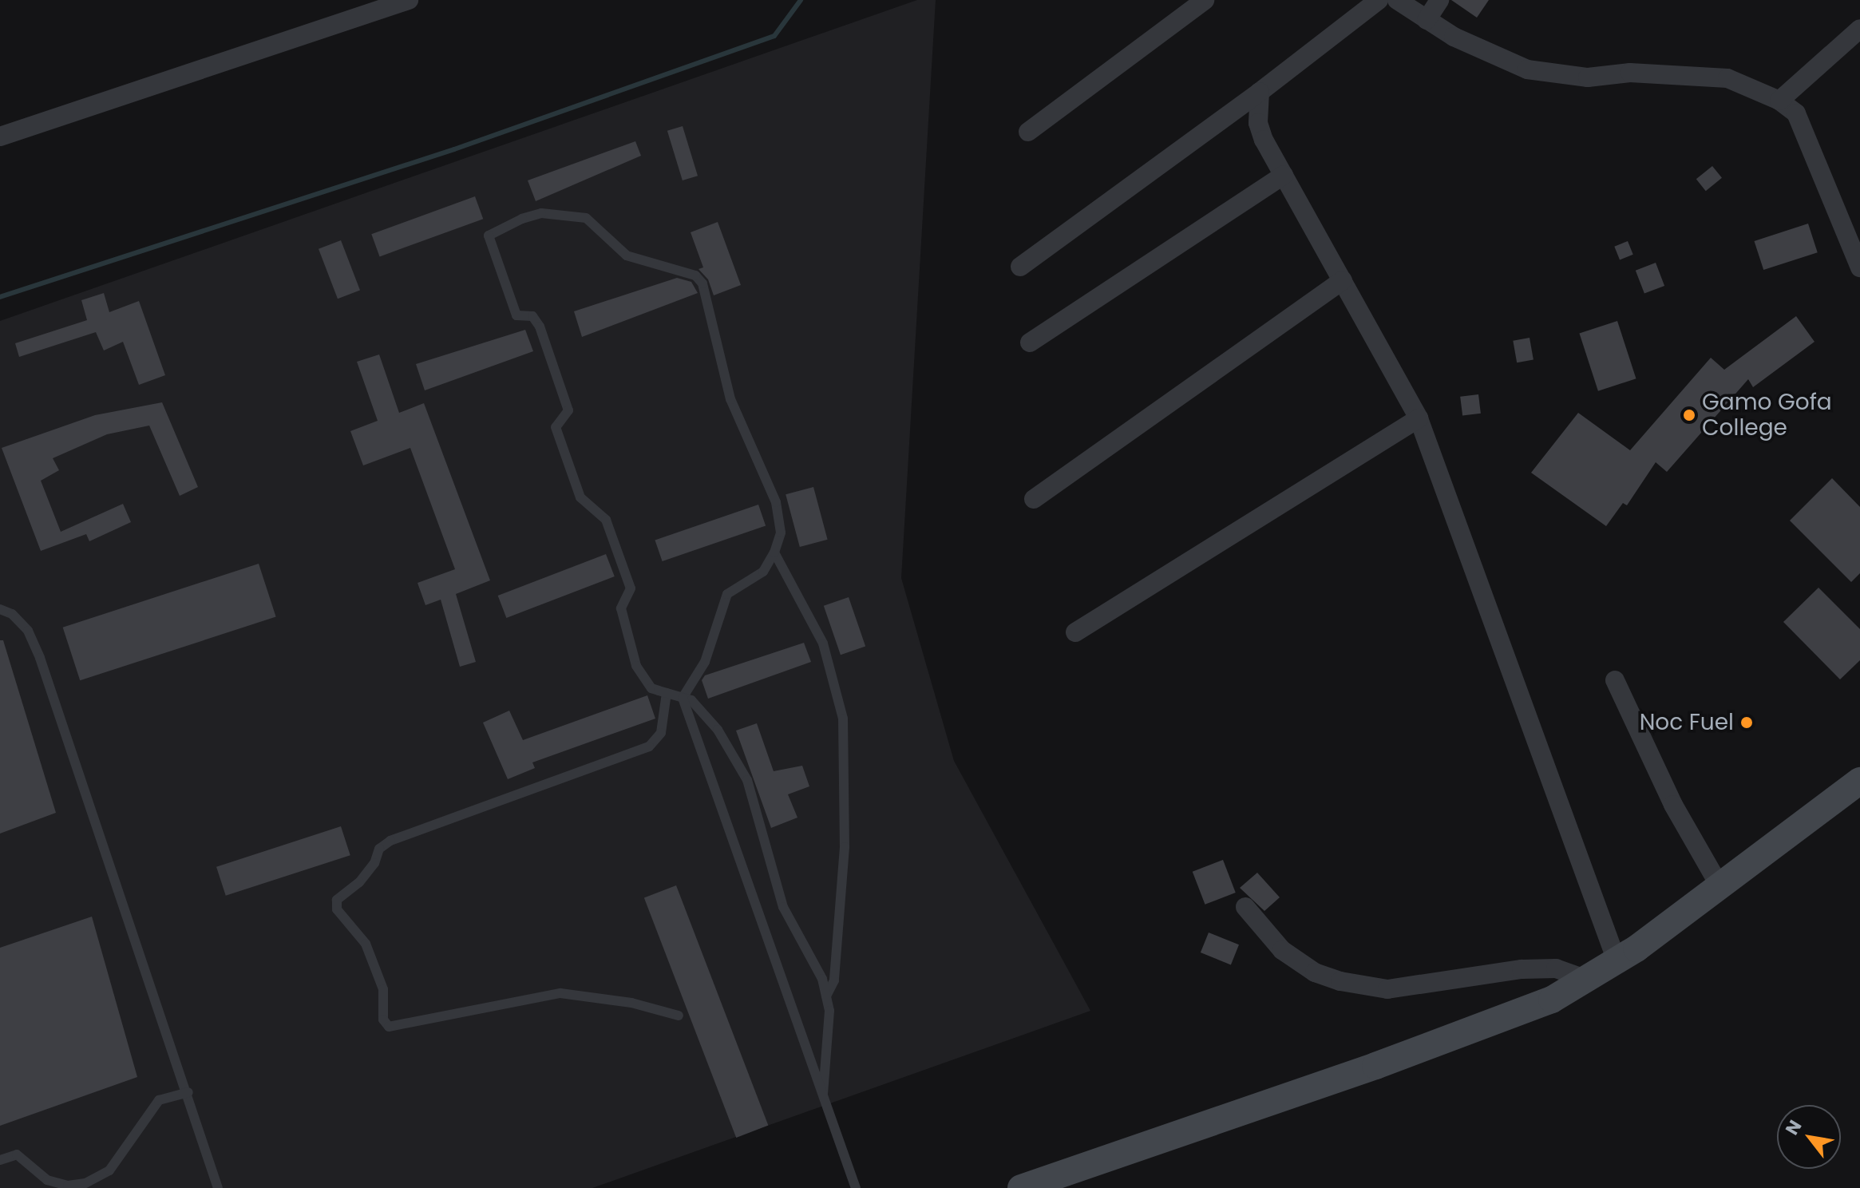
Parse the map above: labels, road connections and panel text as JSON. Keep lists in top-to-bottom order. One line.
{"places":["Gamo Gofa College","Noc Fuel"],"north":"top left"}
